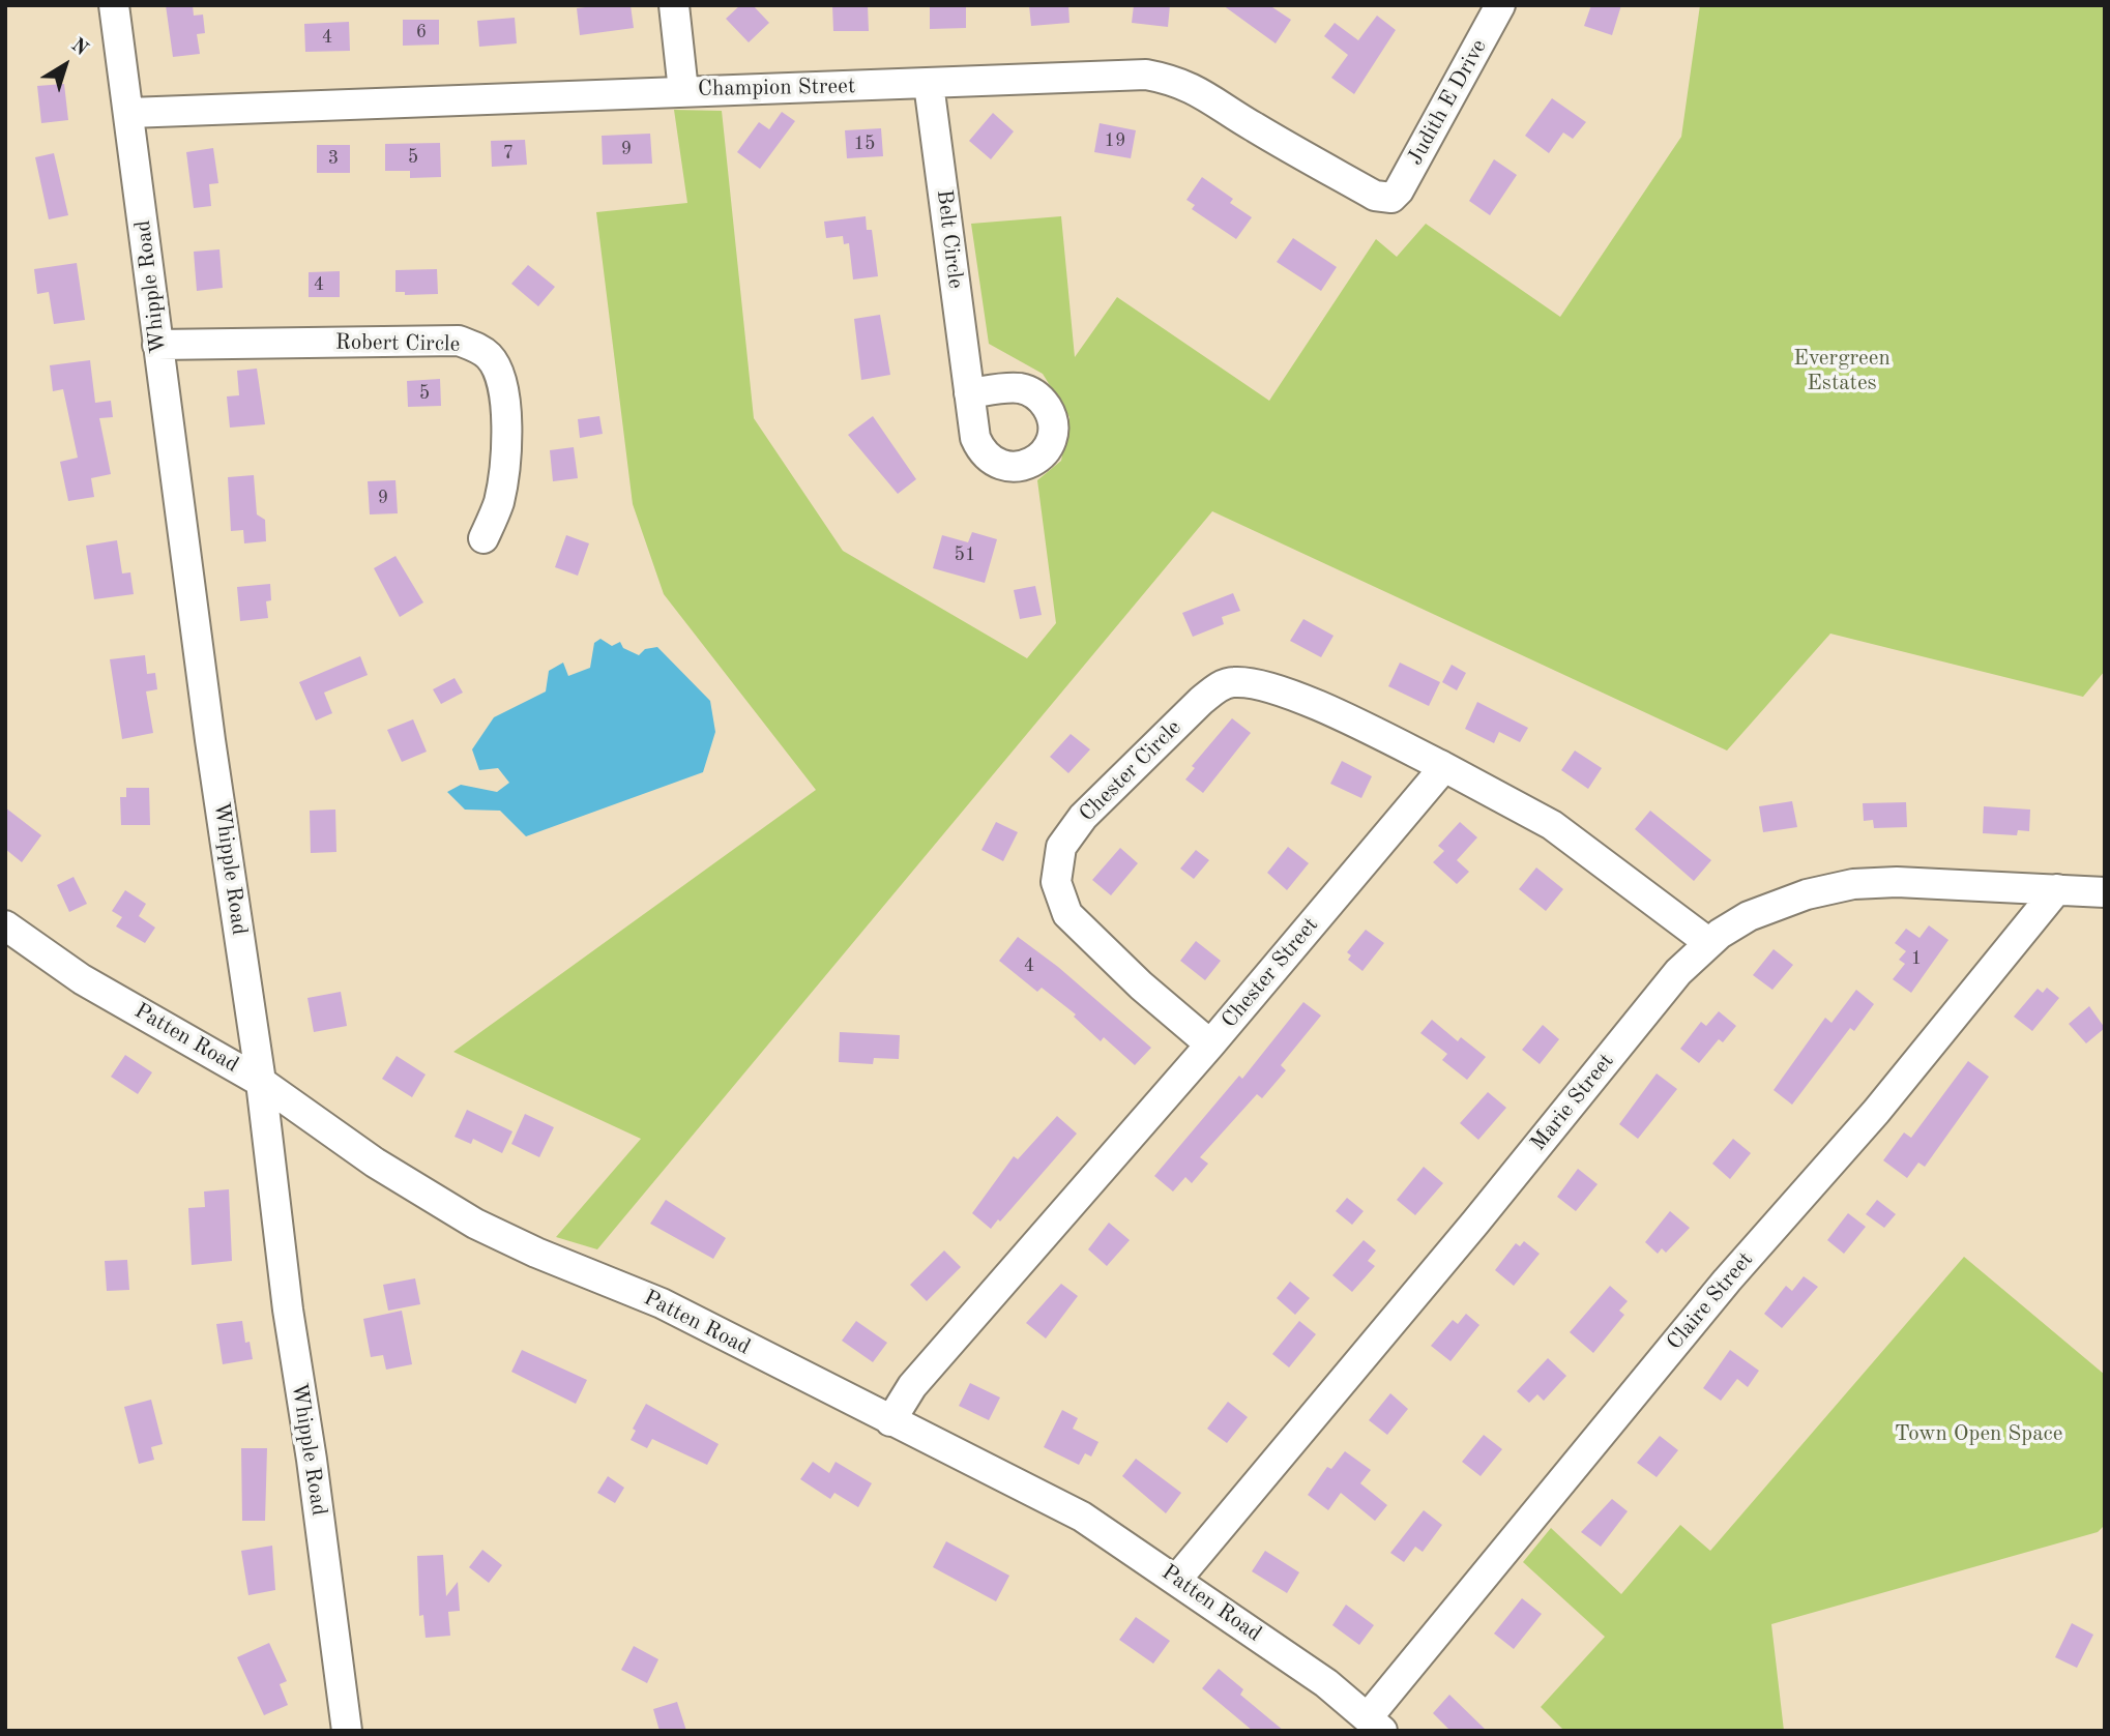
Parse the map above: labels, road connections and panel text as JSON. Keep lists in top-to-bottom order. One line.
{"streets":{"street":["Champion Street","Judith E Drive","Belt Circle","Whipple Road","Robert Circle","Chester Circle","Chester Street","Patten Road","Marie Street","Claire Street"]},"crossings":[["Champion Street","Judith E Drive"],["Champion Street","Belt Circle"],["Champion Street","Whipple Road"],["Whipple Road","Robert Circle"],["Whipple Road","Patten Road"],["Chester Circle","Chester Street"],["Chester Street","Patten Road"],["Patten Road","Marie Street"],["Patten Road","Claire Street"],["Marie Street","Claire Street"]],"parks":["Evergreen Estates","Town Open Space"],"house_numbers":["6","4","19","15","9","7","5","3","4","5","9","51","1","4"],"north":"top right"}
